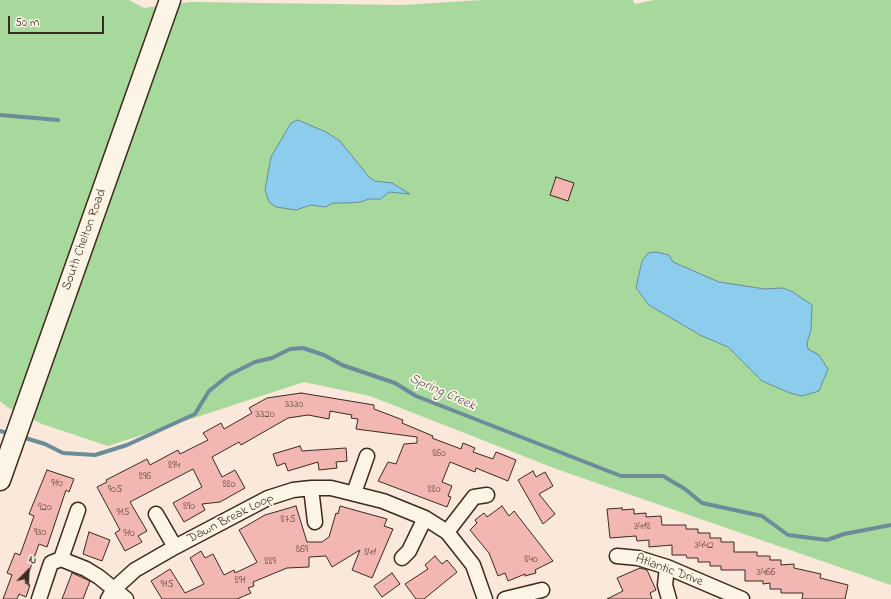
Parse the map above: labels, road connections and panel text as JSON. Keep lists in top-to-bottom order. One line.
{"streets":{"main road":["South Chelton Road"],"street":["Dawn Break Loop","Atlantic Drive"]},"water":["Spring Creek"],"house_numbers":["3330","3320","860","894","896","910","880","905","880","890","920","915","875","3418","930","910","3442","869","841","840","889","3466","891","915"],"scale_bar":"50 m","north":"top right"}
